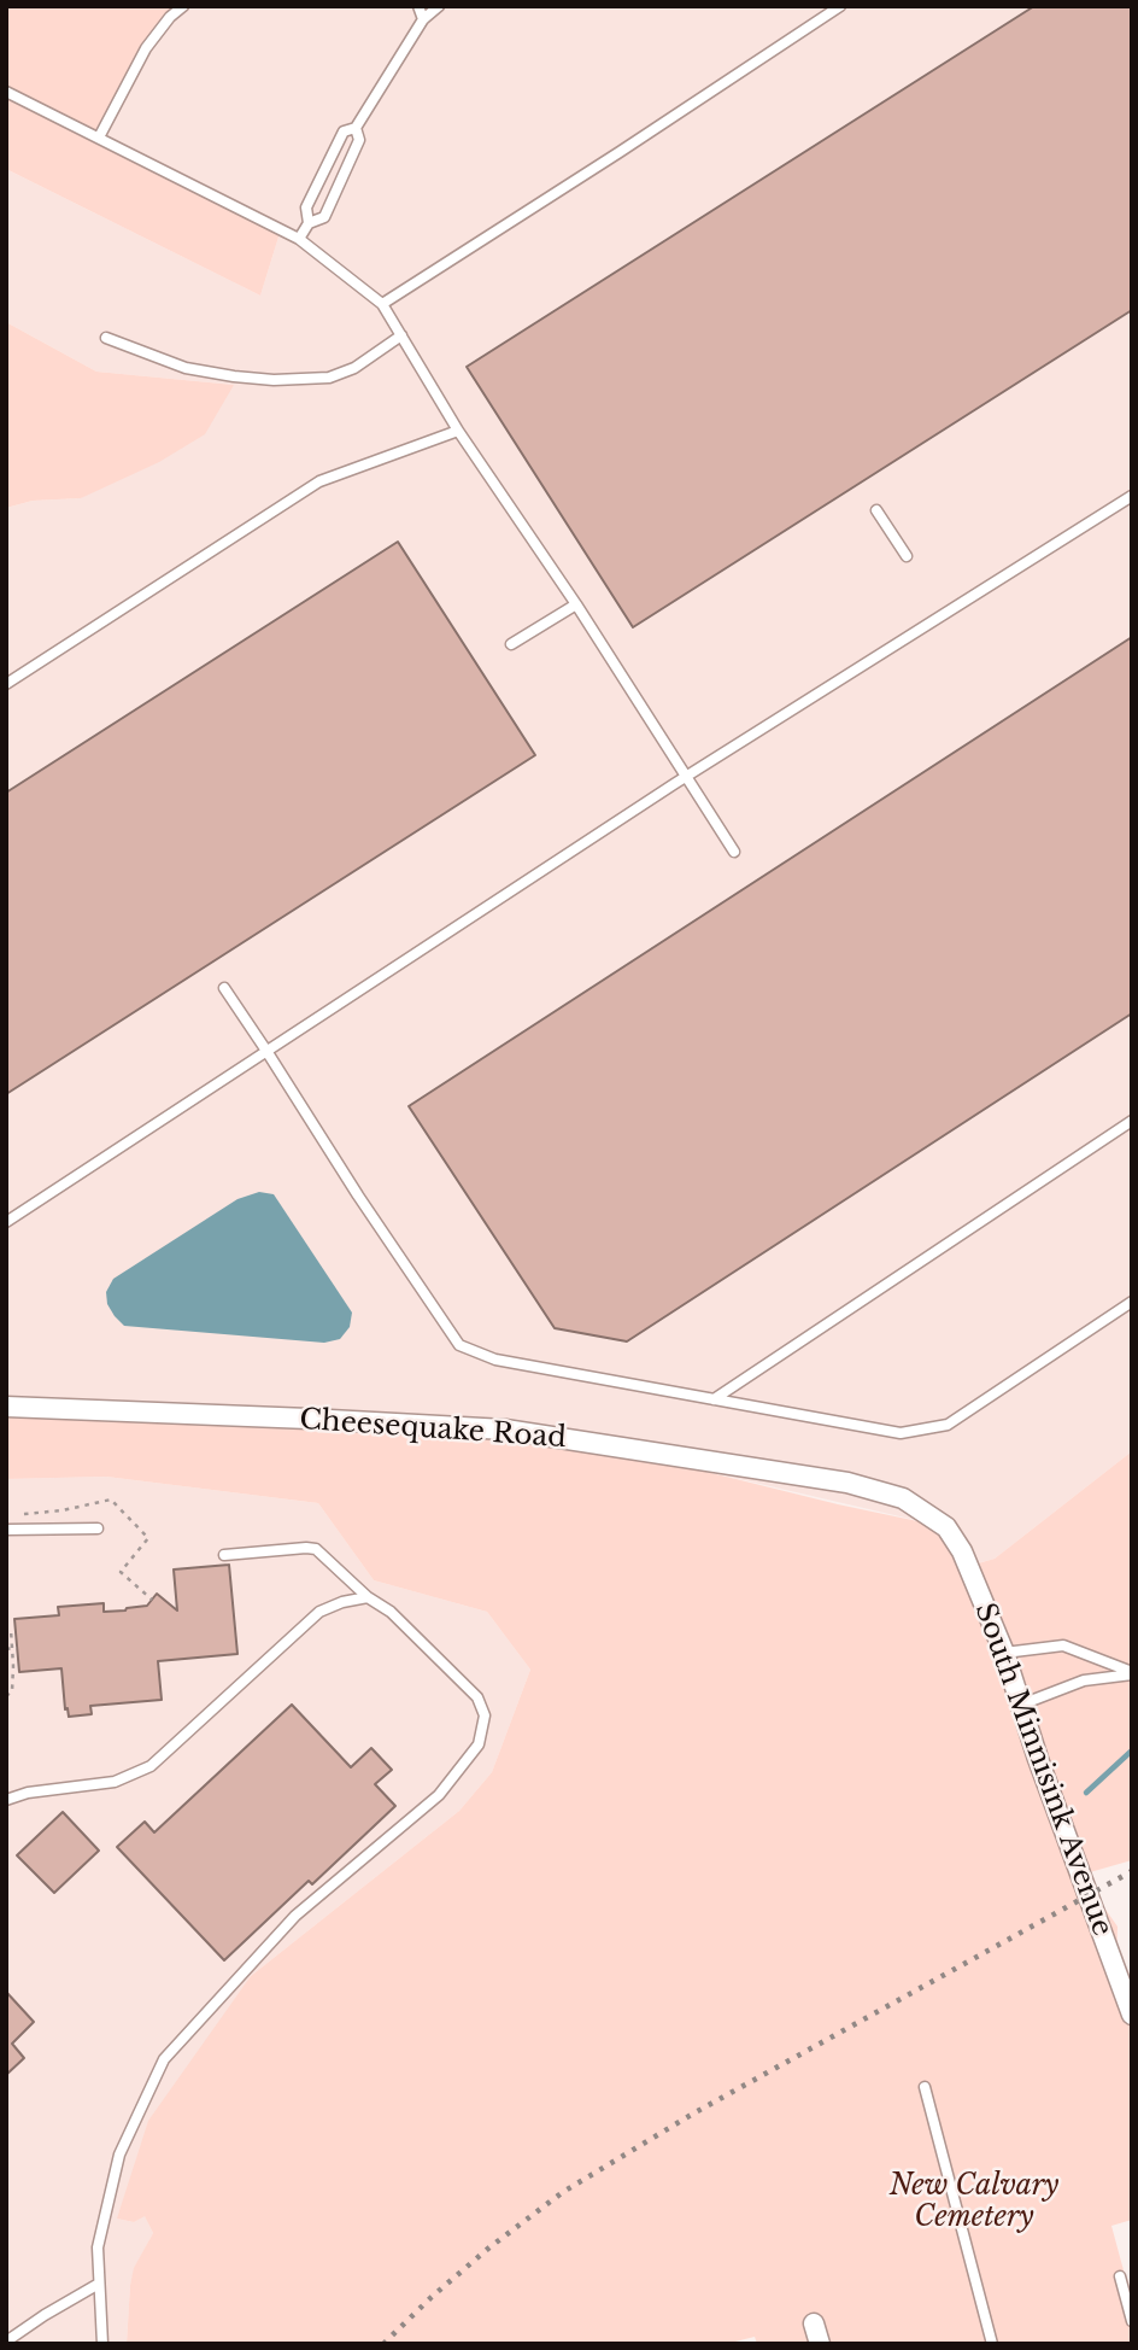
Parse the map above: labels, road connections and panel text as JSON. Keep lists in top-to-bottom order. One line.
{"streets":{"street":["Cheesequake Road","South Minnisink Avenue"]},"crossings":[["Cheesequake Road","South Minnisink Avenue"]],"parks":["New Calvary Cemetery"]}
